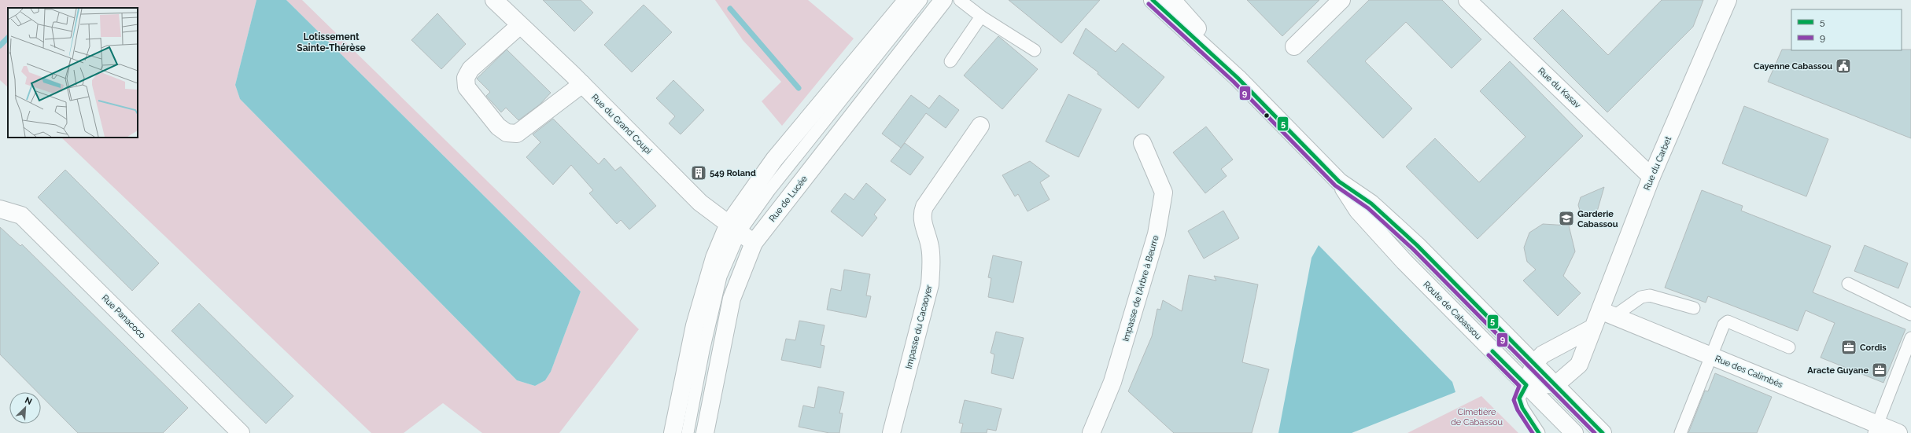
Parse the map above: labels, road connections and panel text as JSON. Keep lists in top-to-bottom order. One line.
{"streets":{"street":["Rue du Kasav","Rue du Grand Coupi","Rue du Carbet","Rue de Lucée","Impasse de l'Arbre à Beurre","Route de Cabassou","Rue Panacoco","Impasse du Cacaoyer","Rue des Calimbés"]},"crossings":[["Rue du Kasav","Rue du Carbet"],["Rue du Grand Coupi","Rue de Lucée"],["Rue du Carbet","Route de Cabassou"],["Rue du Carbet","Rue des Calimbés"]],"districts":["Lotissement Sainte-Thérèse"],"parks":["Cimetière de Cabassou"],"places":{"public building":["Cayenne Cabassou"],"building":["549 Roland"],"school or university":["Garderie Cabassou"],"office":["Cordis","Aracte Guyane"]},"lines":["transit line 5","transit line 9"],"legend":["5","9"],"north":"top right"}
